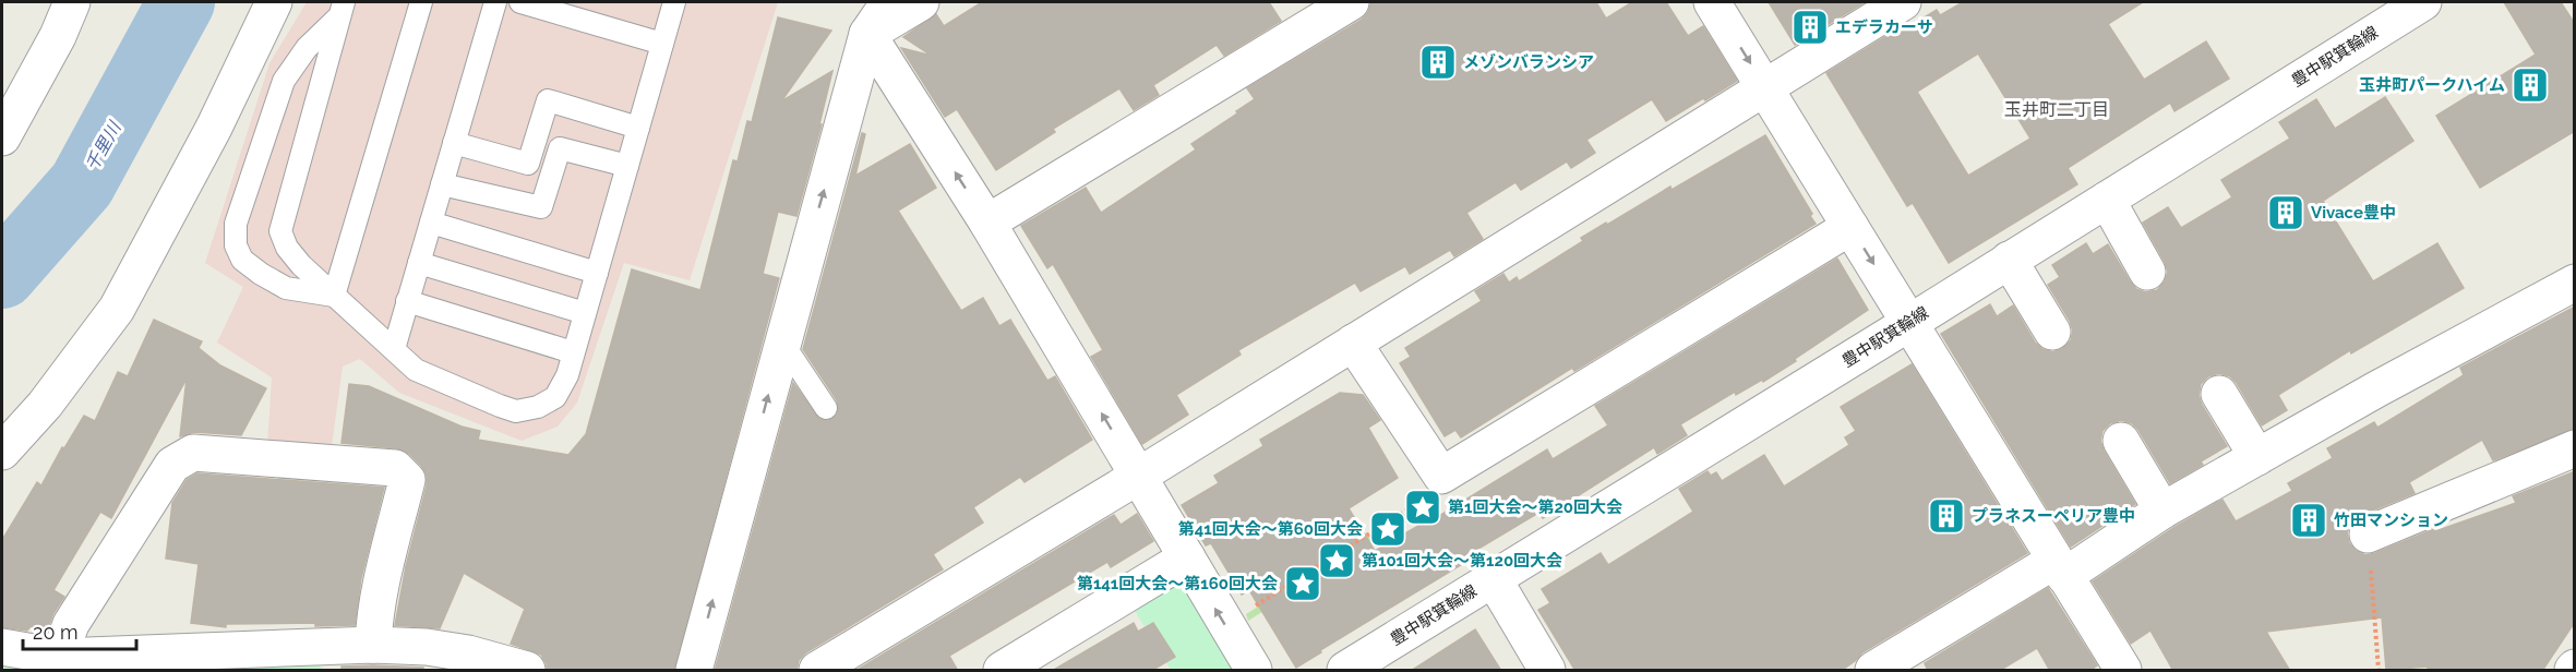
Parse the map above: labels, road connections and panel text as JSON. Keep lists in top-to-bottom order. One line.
{"streets":{"street":["豊中駅箕輪線"]},"districts":["玉井町二丁目"],"water":["千里川"],"places":{"building":["エデラカーサ","メゾンバランシア","玉井町パークハイム","Vivace豊中","プラネスーペリア豊中","竹田マンション"],"place":["第1回大会〜第20回大会","第41回大会〜第60回大会","第101回大会〜第120回大会","第141回大会〜第160回大会"]},"scale_bar":"20 m"}
